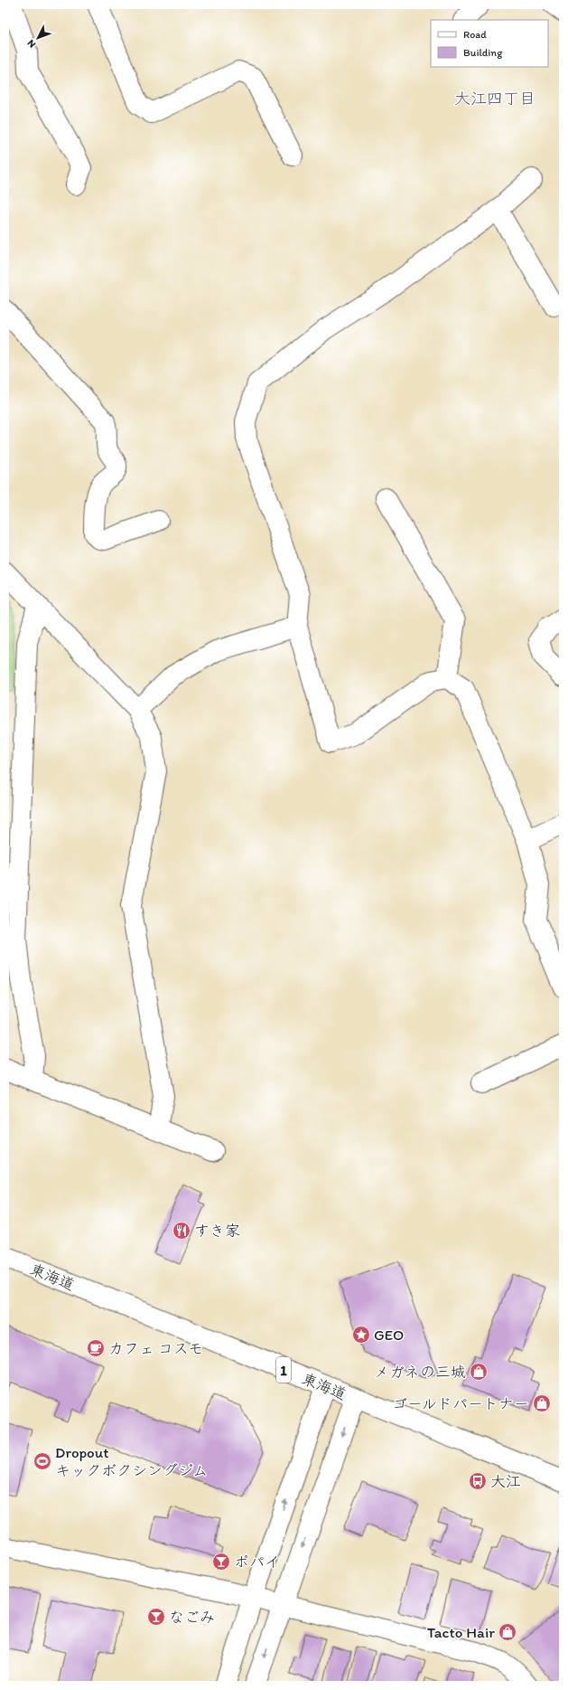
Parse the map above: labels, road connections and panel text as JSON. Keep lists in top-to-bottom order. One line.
{"streets":{"main road":["東海道","1"]},"districts":["大江四丁目"],"places":{"restaurant":["すき家"],"place":["GEO"],"cafe":["カフェ コスモ"],"shop":["メガネの三城","ゴールドパートナー","Tacto Hair"],"sports":["Dropout キックボクシングジム"],"bus stop":["大江"],"bar":["ポパイ","なごみ"]},"legend":["Road","Building"],"north":"bottom left"}
